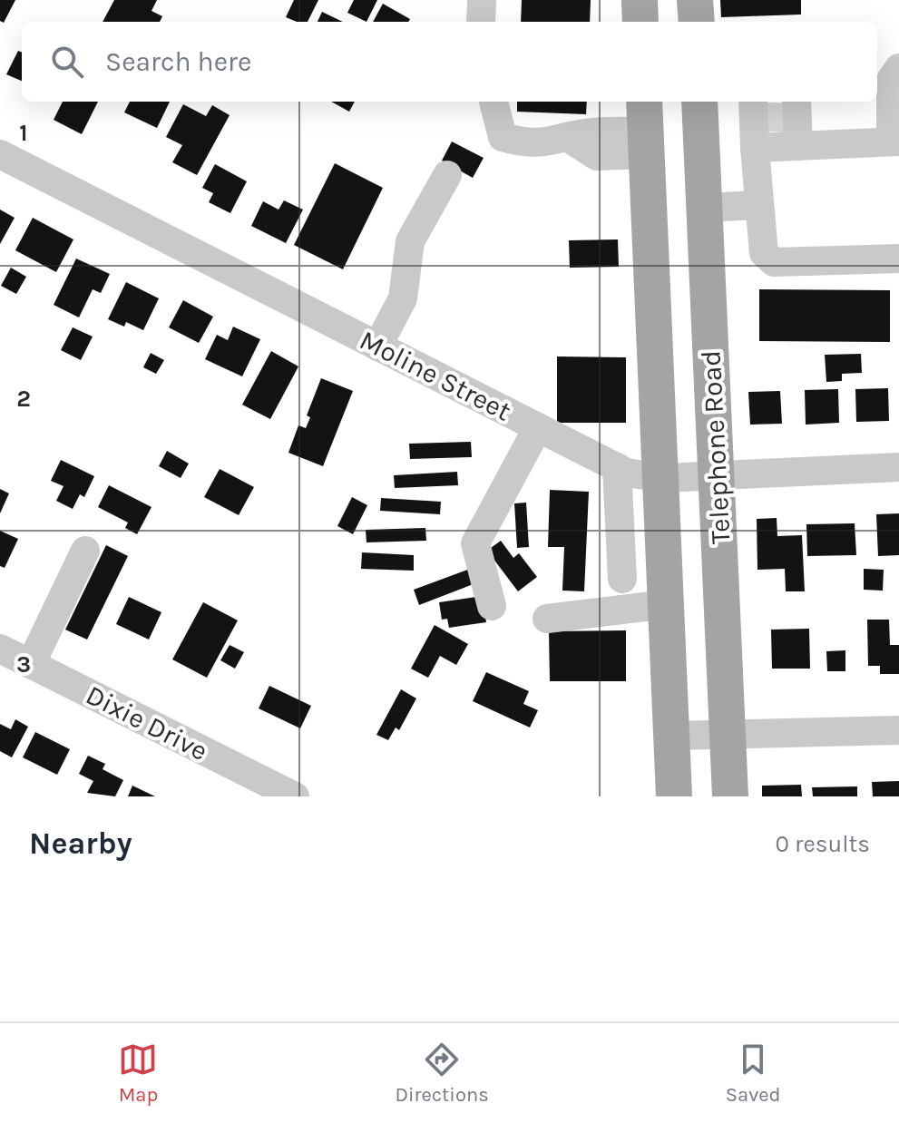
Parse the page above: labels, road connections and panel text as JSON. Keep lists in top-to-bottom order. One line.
{"streets":{"main road":["Telephone Road"],"street":["Moline Street","Dixie Drive"]},"crossings":[["Moline Street","Telephone Road"]],"page":{"search":"Search here","heading":["Nearby","0 results"],"nav":["Map","Directions","Saved"]},"grid":{"rows":["1","2","3"]}}
